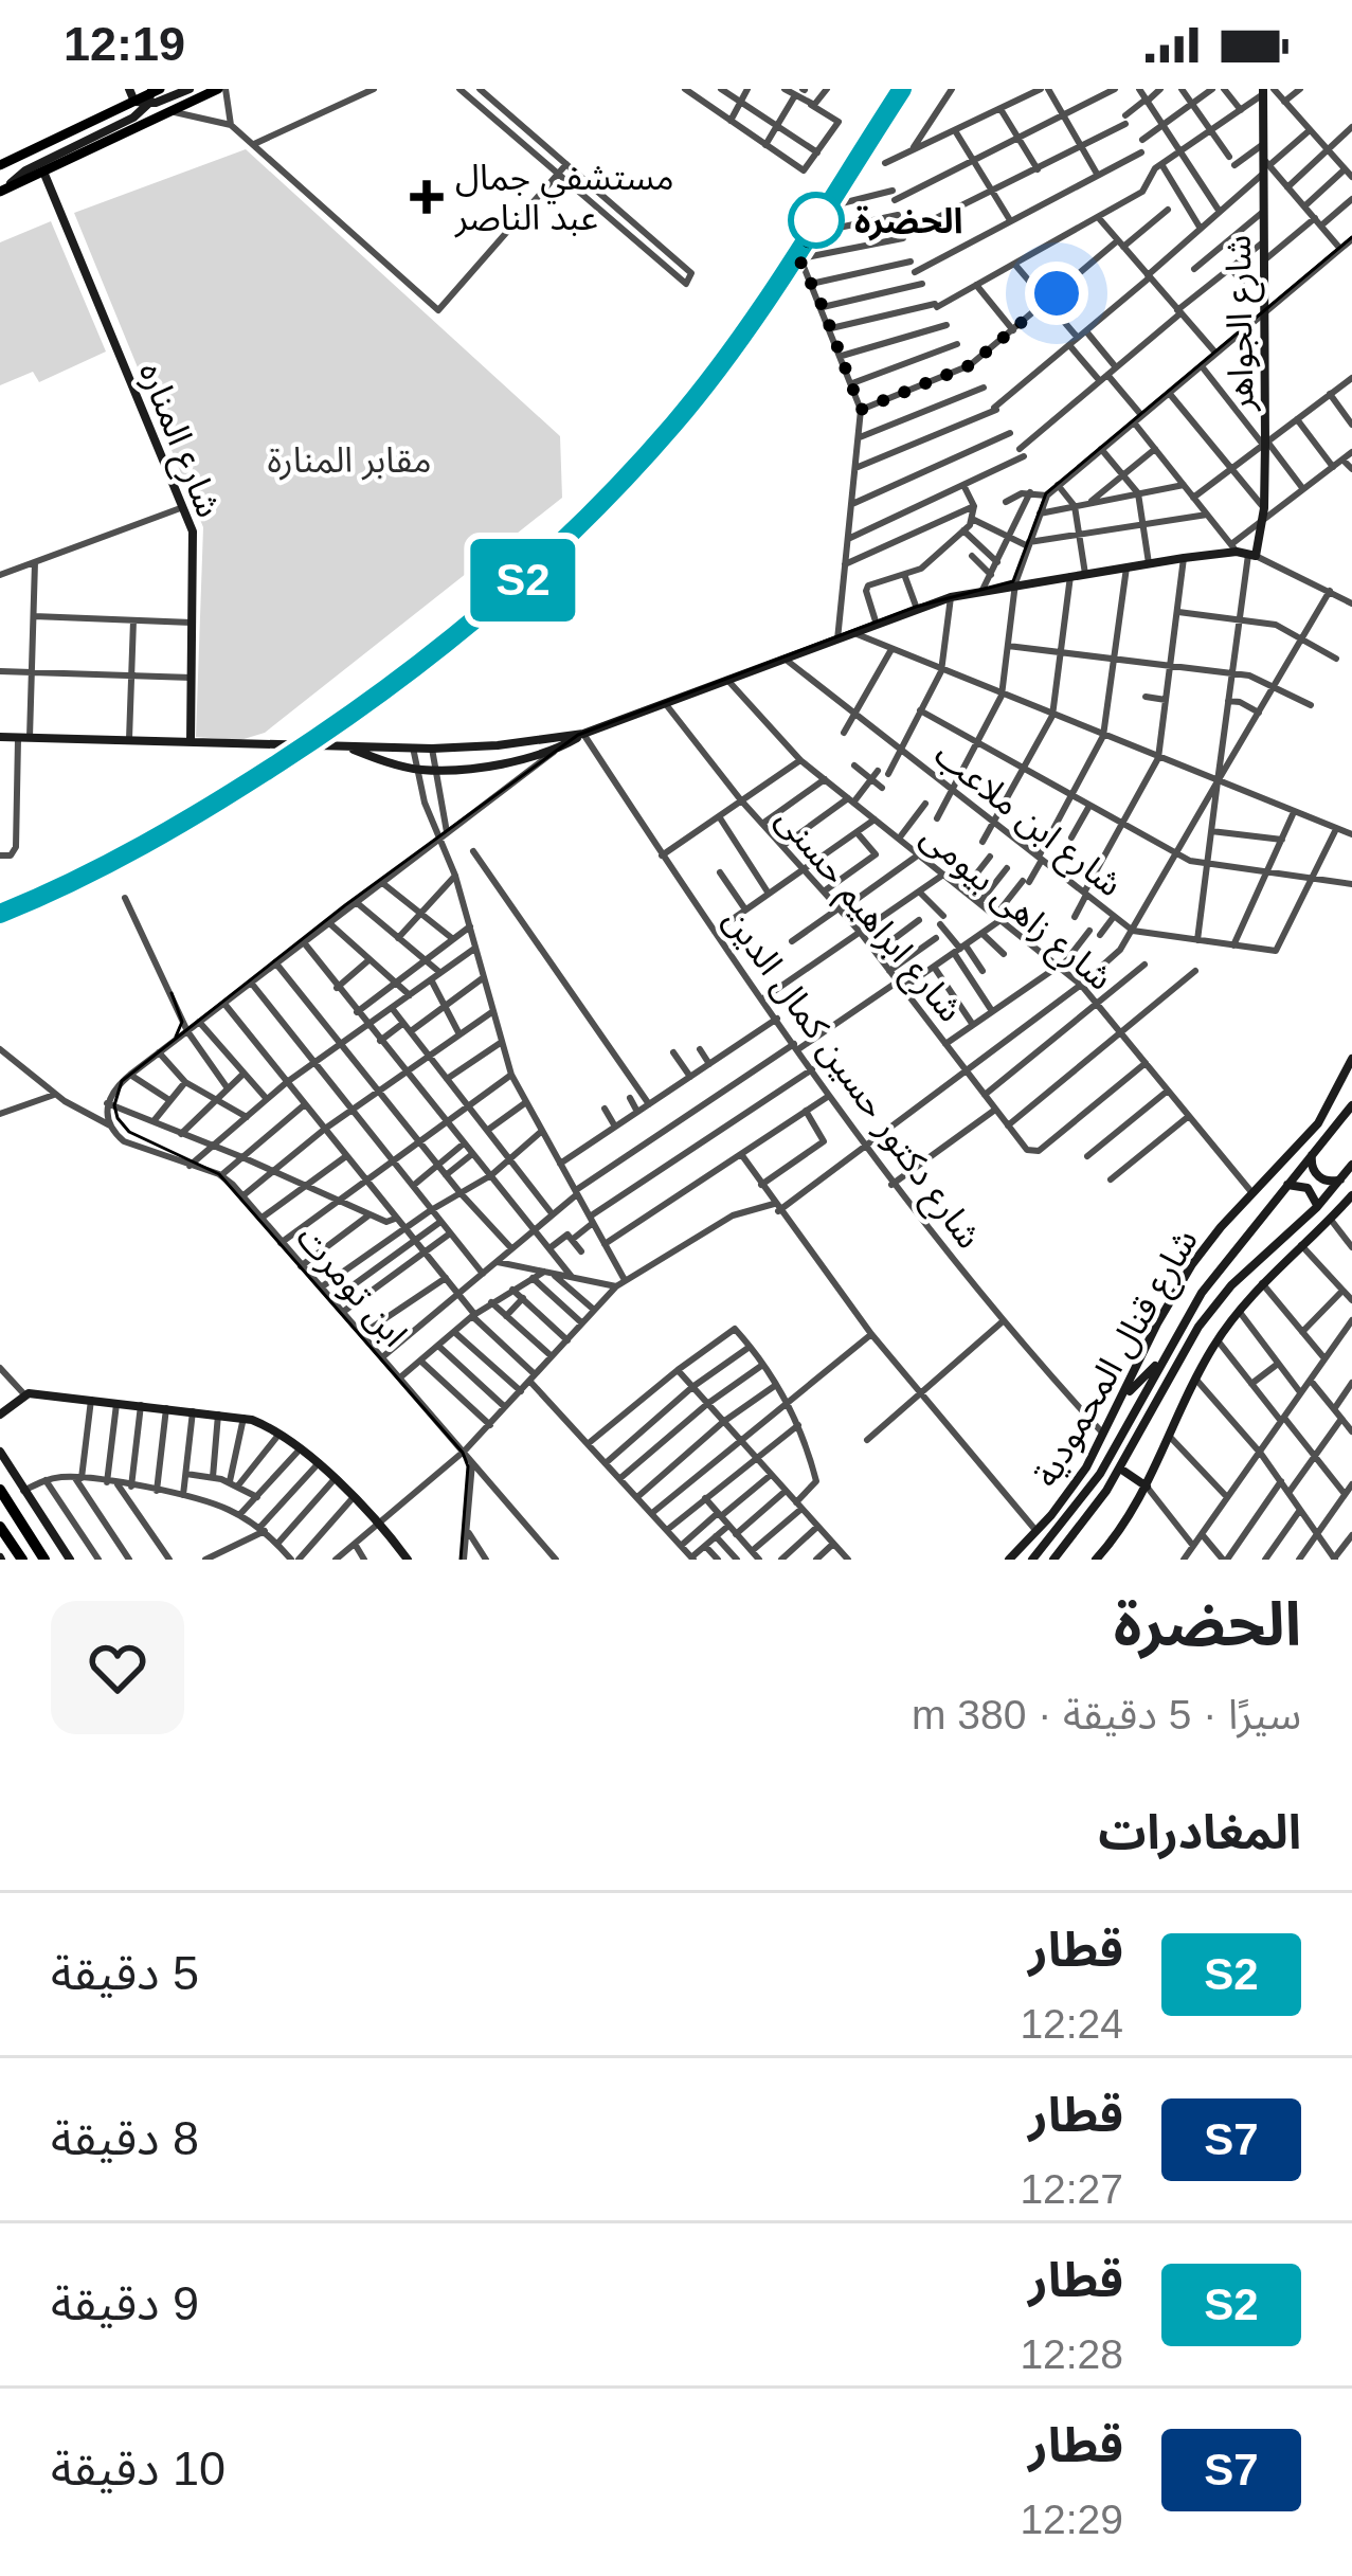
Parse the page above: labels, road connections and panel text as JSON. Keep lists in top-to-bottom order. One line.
{"streets":{"main road":["شارع الجواهر","شارع المناره","شارع قنال المحمودية"],"street":["شارع ابن ملاعب","شارع زاهى بيومى","شارع ابراهيم حسنى","شارع دكتور حسين كمال الدين","ابن تومرت"]},"crossings":[["شارع زاهى بيومى","شارع ابراهيم حسنى"],["شارع زاهى بيومى","شارع قنال المحمودية"],["شارع دكتور حسين كمال الدين","شارع قنال المحمودية"]],"parks":["مقابر المنارة"],"places":{"health":["مستشفي جمال عبد الناصر"],"other":["الحضرة"]},"page":{"status":"12:19","on_map":"S2","heading":[["الحضرة","سيرًا · 5 دقيقة · 380 m"],"المغادرات"],"list":[{"mark":"S2","name":"قطار","note":"12:24","value":"5 دقيقة"},{"mark":"S7","name":"قطار","note":"12:27","value":"8 دقيقة"},{"mark":"S2","name":"قطار","note":"12:28","value":"9 دقيقة"},{"mark":"S7","name":"قطار","note":"12:29","value":"10 دقيقة"}]}}
